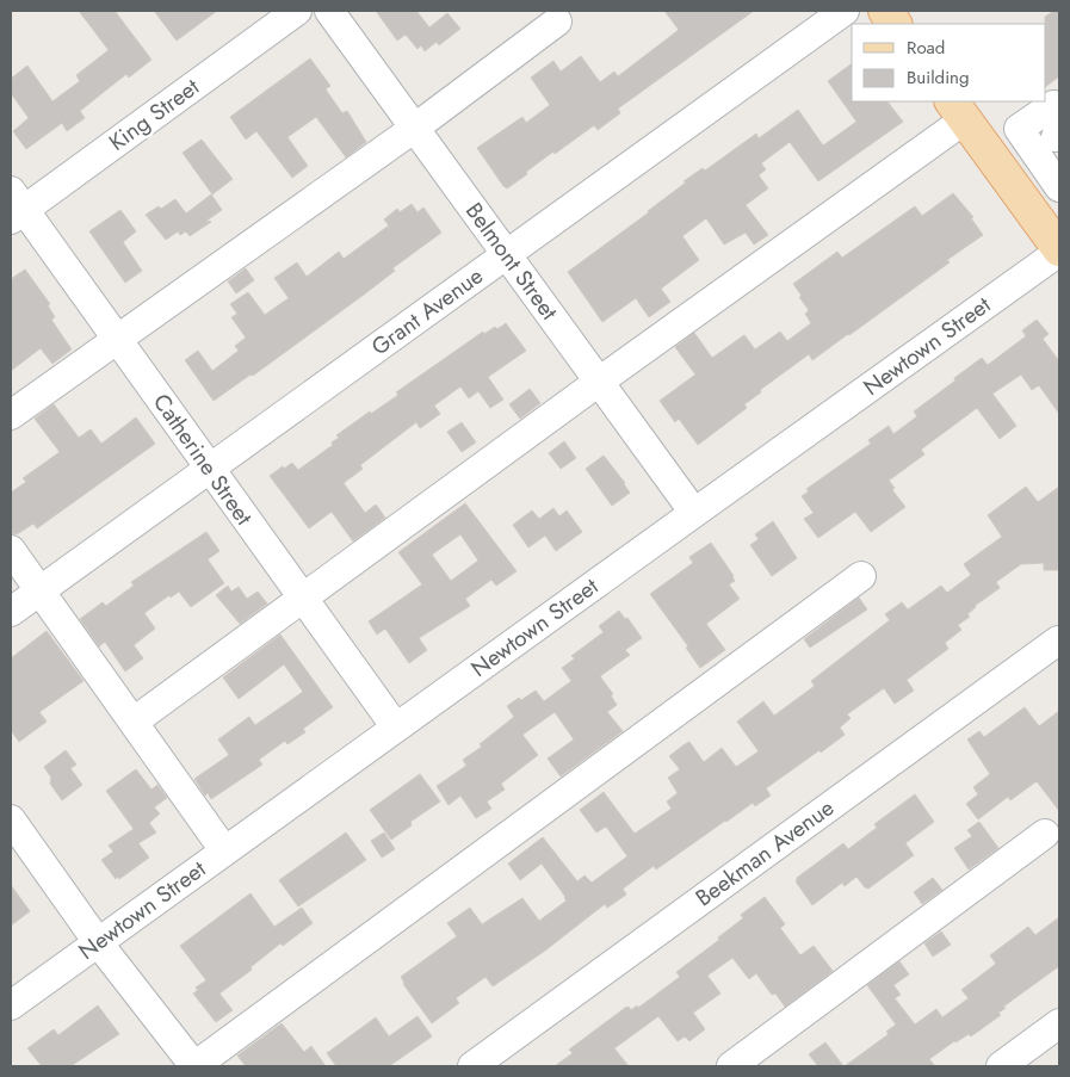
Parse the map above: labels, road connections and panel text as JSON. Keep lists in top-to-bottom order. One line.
{"streets":{"street":["King Street","Belmont Street","Grant Avenue","Newtown Street","Catherine Street","Beekman Avenue"]},"crossings":[["King Street","Catherine Street"],["Belmont Street","Grant Avenue"],["Belmont Street","Newtown Street"],["Grant Avenue","Catherine Street"],["Newtown Street","Catherine Street"]],"legend":["Road","Building"]}
